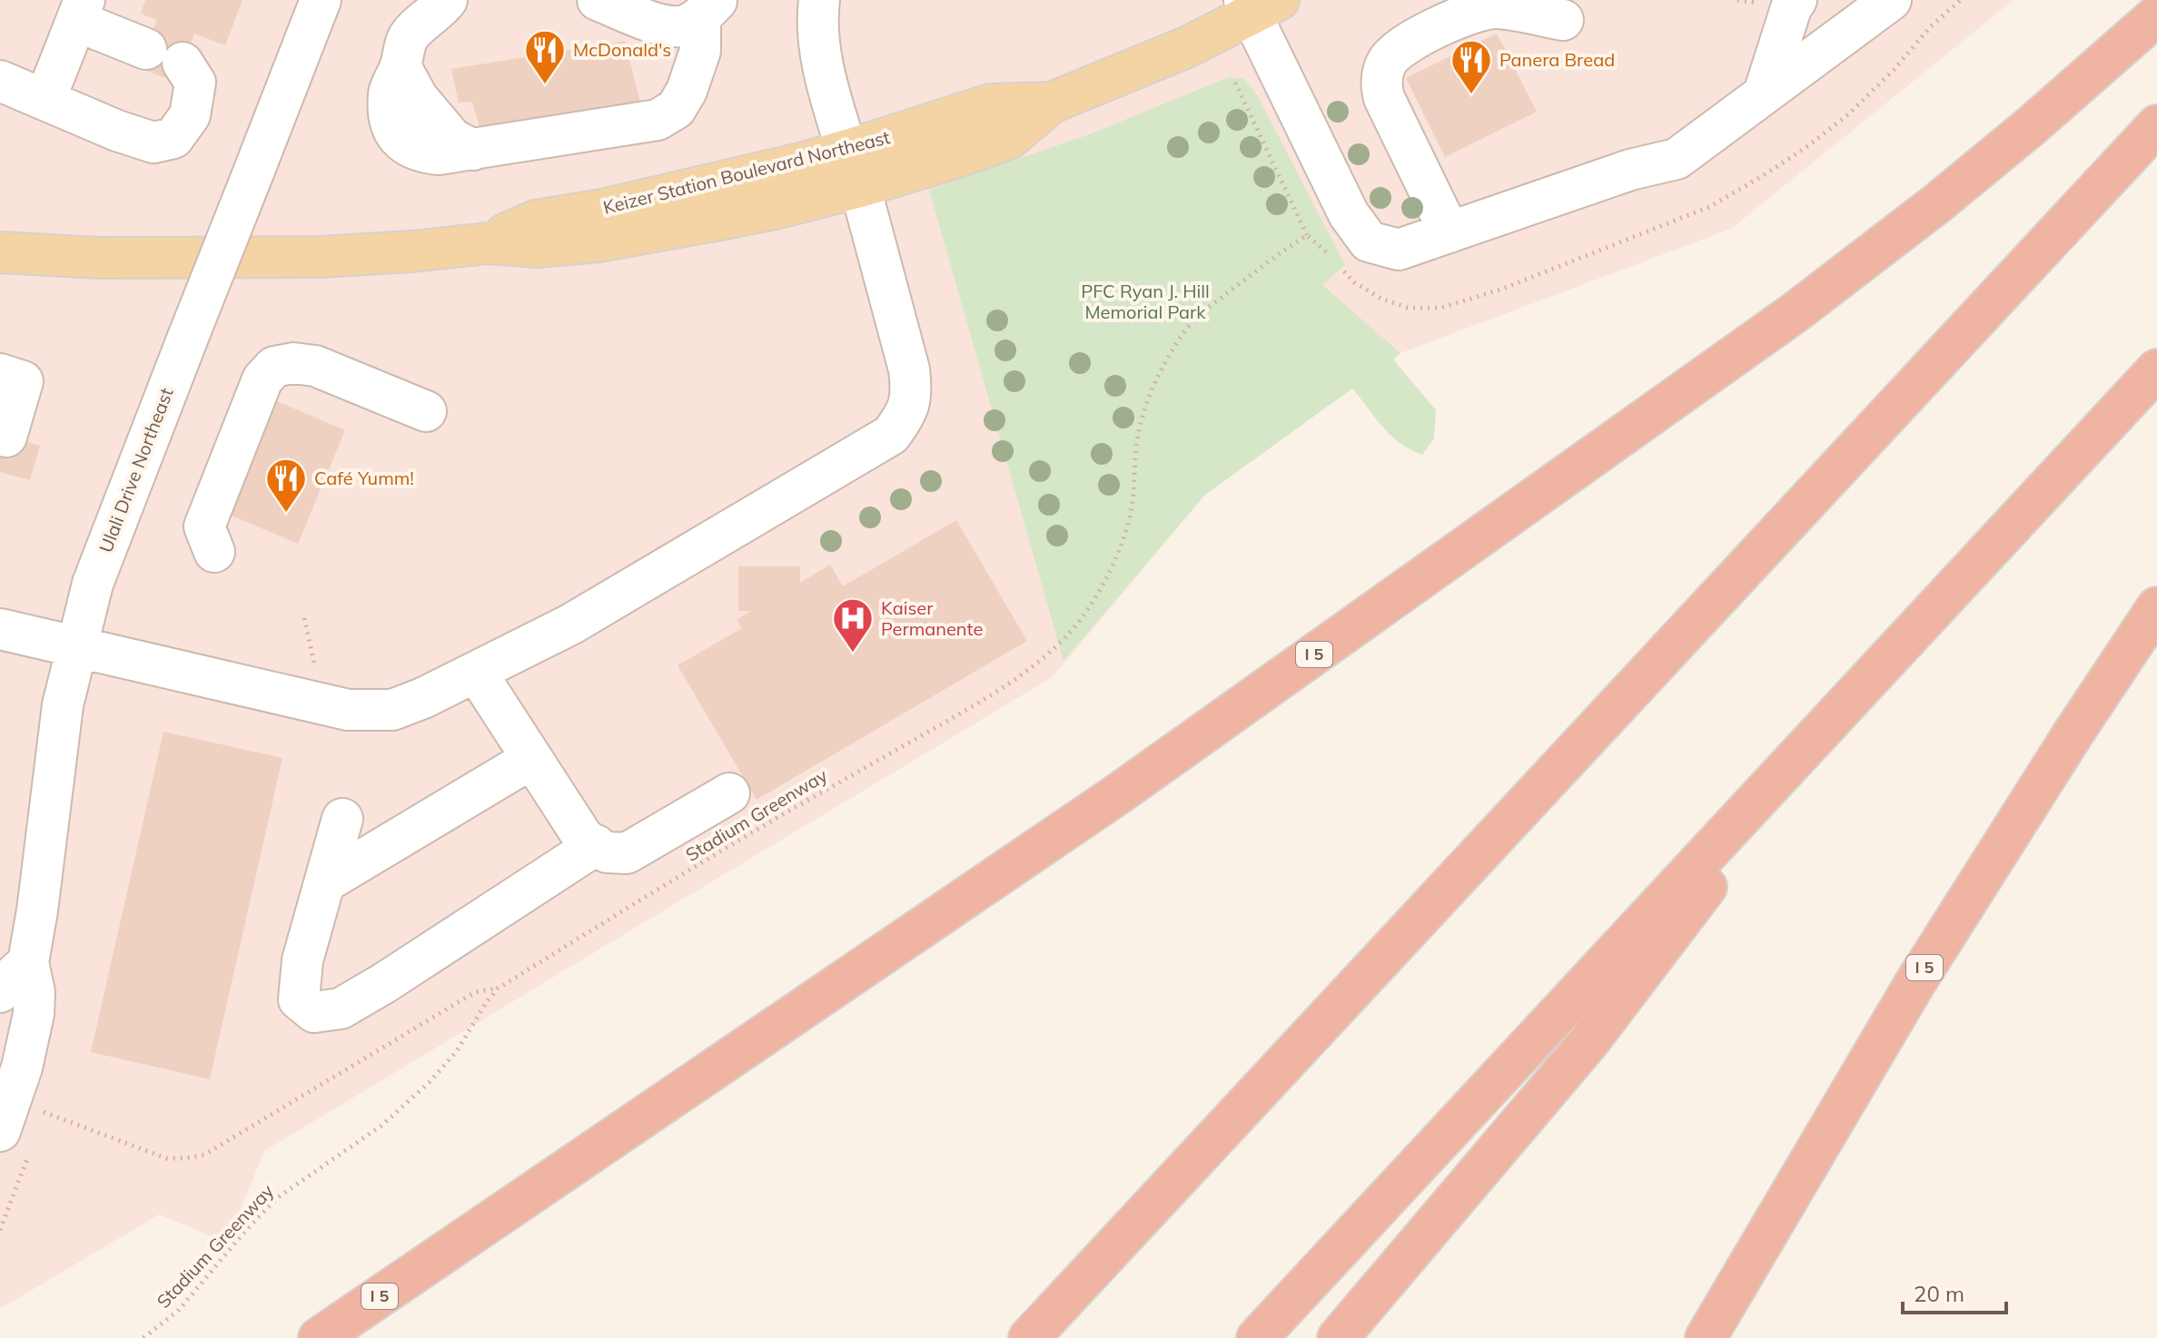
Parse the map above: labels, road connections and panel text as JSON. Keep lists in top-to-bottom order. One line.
{"streets":{"highway":["I 5"],"main road":["Keizer Station Boulevard Northeast"],"street":["Ulali Drive Northeast"],"path":["Stadium Greenway"]},"parks":["PFC Ryan J. Hill Memorial Park"],"places":{"restaurant":["McDonald's","Panera Bread","Café Yumm!"],"hospital":["Kaiser Permanente"]},"scale_bar":"20 m"}
